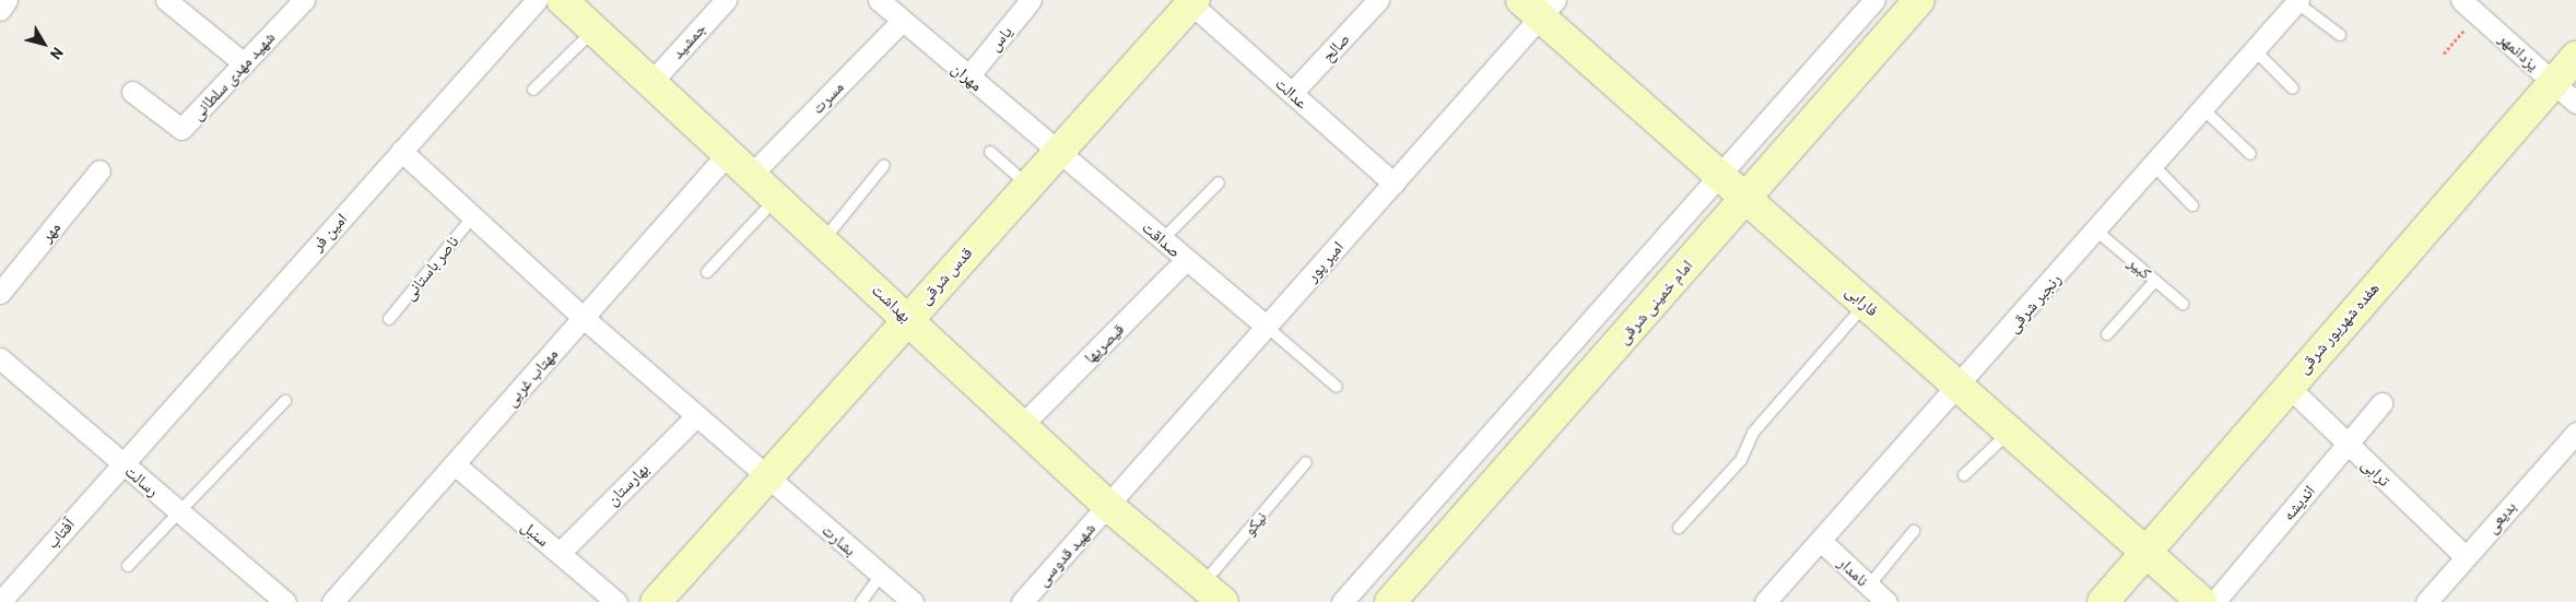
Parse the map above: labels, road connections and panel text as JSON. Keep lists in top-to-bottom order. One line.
{"streets":{"street":["یاس","جمشید","صالح","یزدانمهر","شهید مهدی سلطانی","مهران","عدالت","مسرت","مهر","امین فر","صداقت","امیر پور","قدس شرقی","فارابی","امام خمینی شرقی","بهداشت","رنجبر شرقی","هفده شهریور شرقی","قیصریها","مهتاب غربی","ترابی","رسالت","بهارستان","اندیشه","بدیعی","آفتاب","سنبل","بشارت","شهید قدوسی","نامدار"],"lane":["ناصر باستانی","کبیر","نیکو"]},"crossings":[["یاس","مهران"],["جمشید","بهداشت"],["صالح","عدالت"],["یزدانمهر","هفده شهریور شرقی"],["مهران","مسرت"],["مهران","صداقت"],["مهران","قدس شرقی"],["عدالت","امیر پور"],["عدالت","قدس شرقی"],["مسرت","بهداشت"],["امین فر","رسالت"],["امین فر","آفتاب"],["صداقت","امیر پور"],["صداقت","قدس شرقی"],["صداقت","قیصریها"],["امیر پور","فارابی"],["امیر پور","بهداشت"],["امیر پور","شهید قدوسی"],["کبیر","رنجبر شرقی"],["قدس شرقی","بهداشت"],["قدس شرقی","بشارت"],["فارابی","امام خمینی شرقی"],["فارابی","رنجبر شرقی"],["فارابی","هفده شهریور شرقی"],["بهداشت","قیصریها"],["بهداشت","مهتاب غربی"],["بهداشت","نیکو"],["بهداشت","شهید قدوسی"],["رنجبر شرقی","نامدار"],["هفده شهریور شرقی","ترابی"],["مهتاب غربی","سنبل"],["ترابی","اندیشه"],["ترابی","بدیعی"],["رسالت","آفتاب"],["بهارستان","سنبل"]],"north":"bottom right"}
